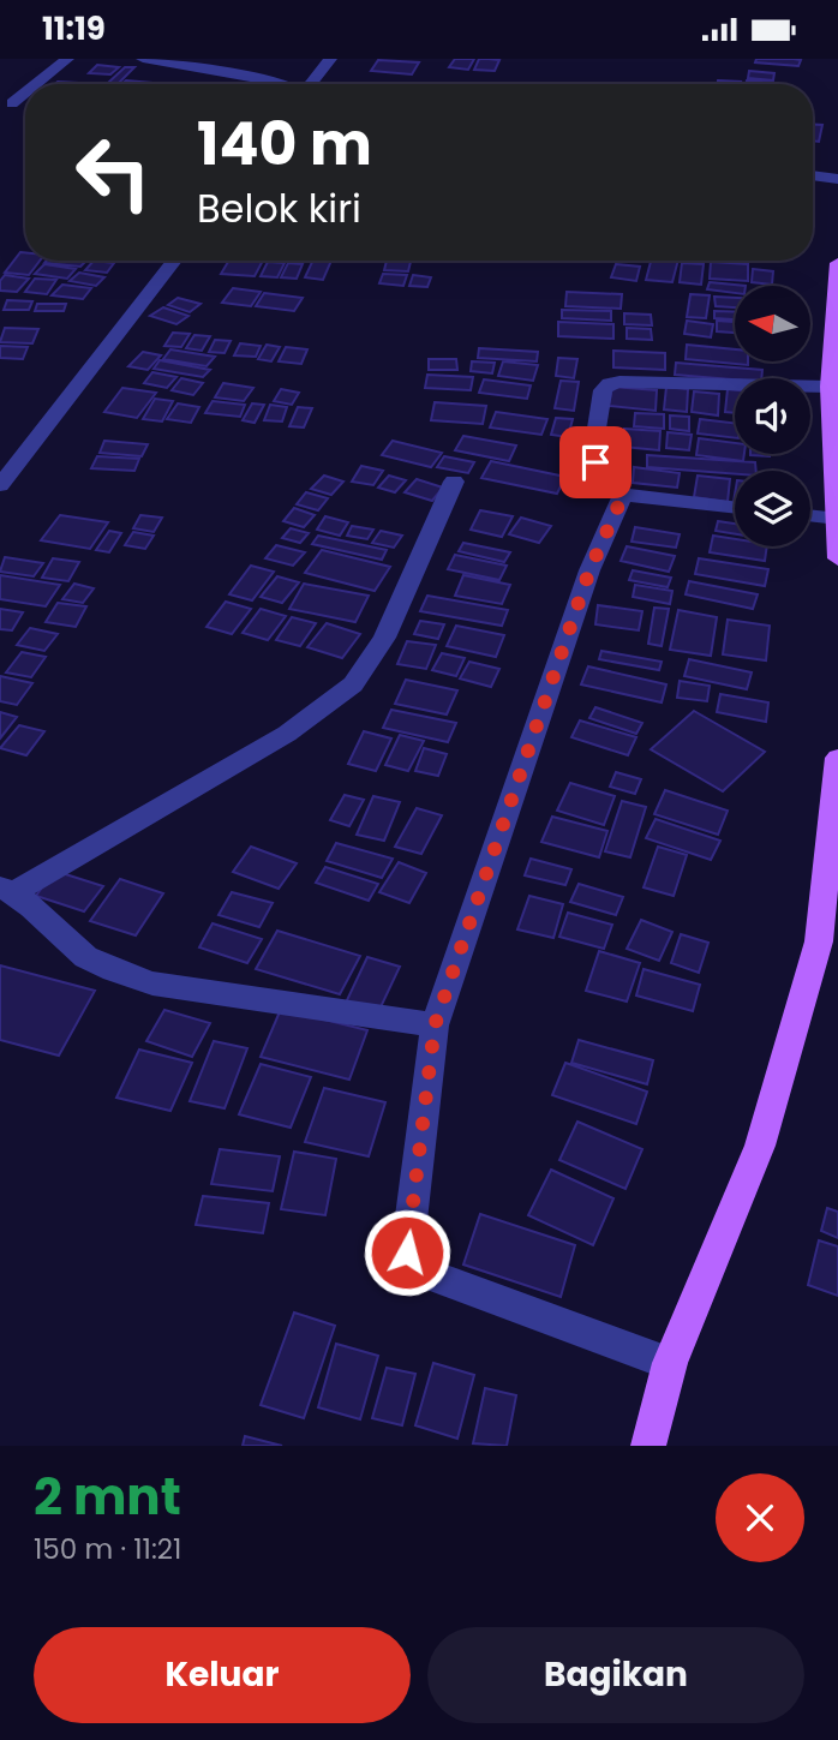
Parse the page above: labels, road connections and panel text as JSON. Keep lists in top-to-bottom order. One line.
{"north":"left","page":{"status":"11:19","turn":["140 m","Belok kiri"],"heading":["2 mnt","150 m · 11:21"],"buttons":["Keluar","Bagikan"]}}
